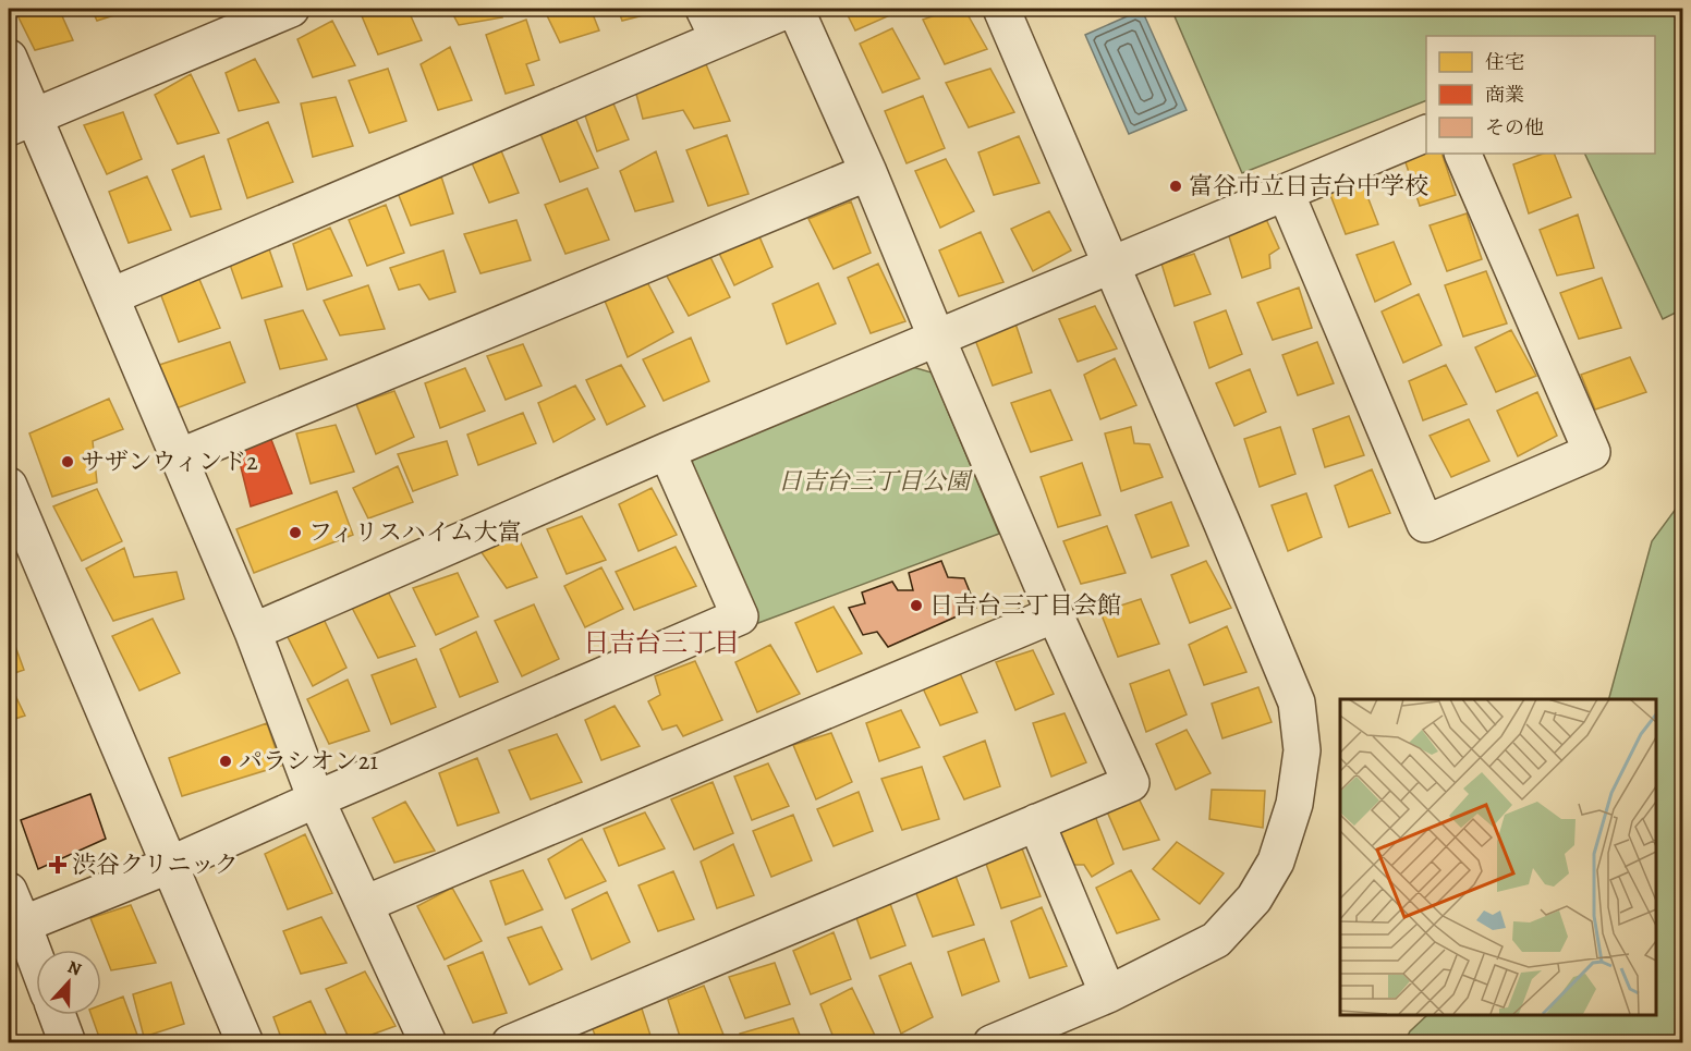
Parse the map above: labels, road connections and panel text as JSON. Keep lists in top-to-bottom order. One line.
{"districts":["日吉台三丁目"],"parks":["日吉台三丁目公園"],"places":{"other":["富谷市立日吉台中学校","サザンウィンド2","フィリスハイム大富","日吉台三丁目会館","パラシオン21"],"health":["渋谷クリニック"]},"legend":["住宅","商業","その他"],"north":"top"}
